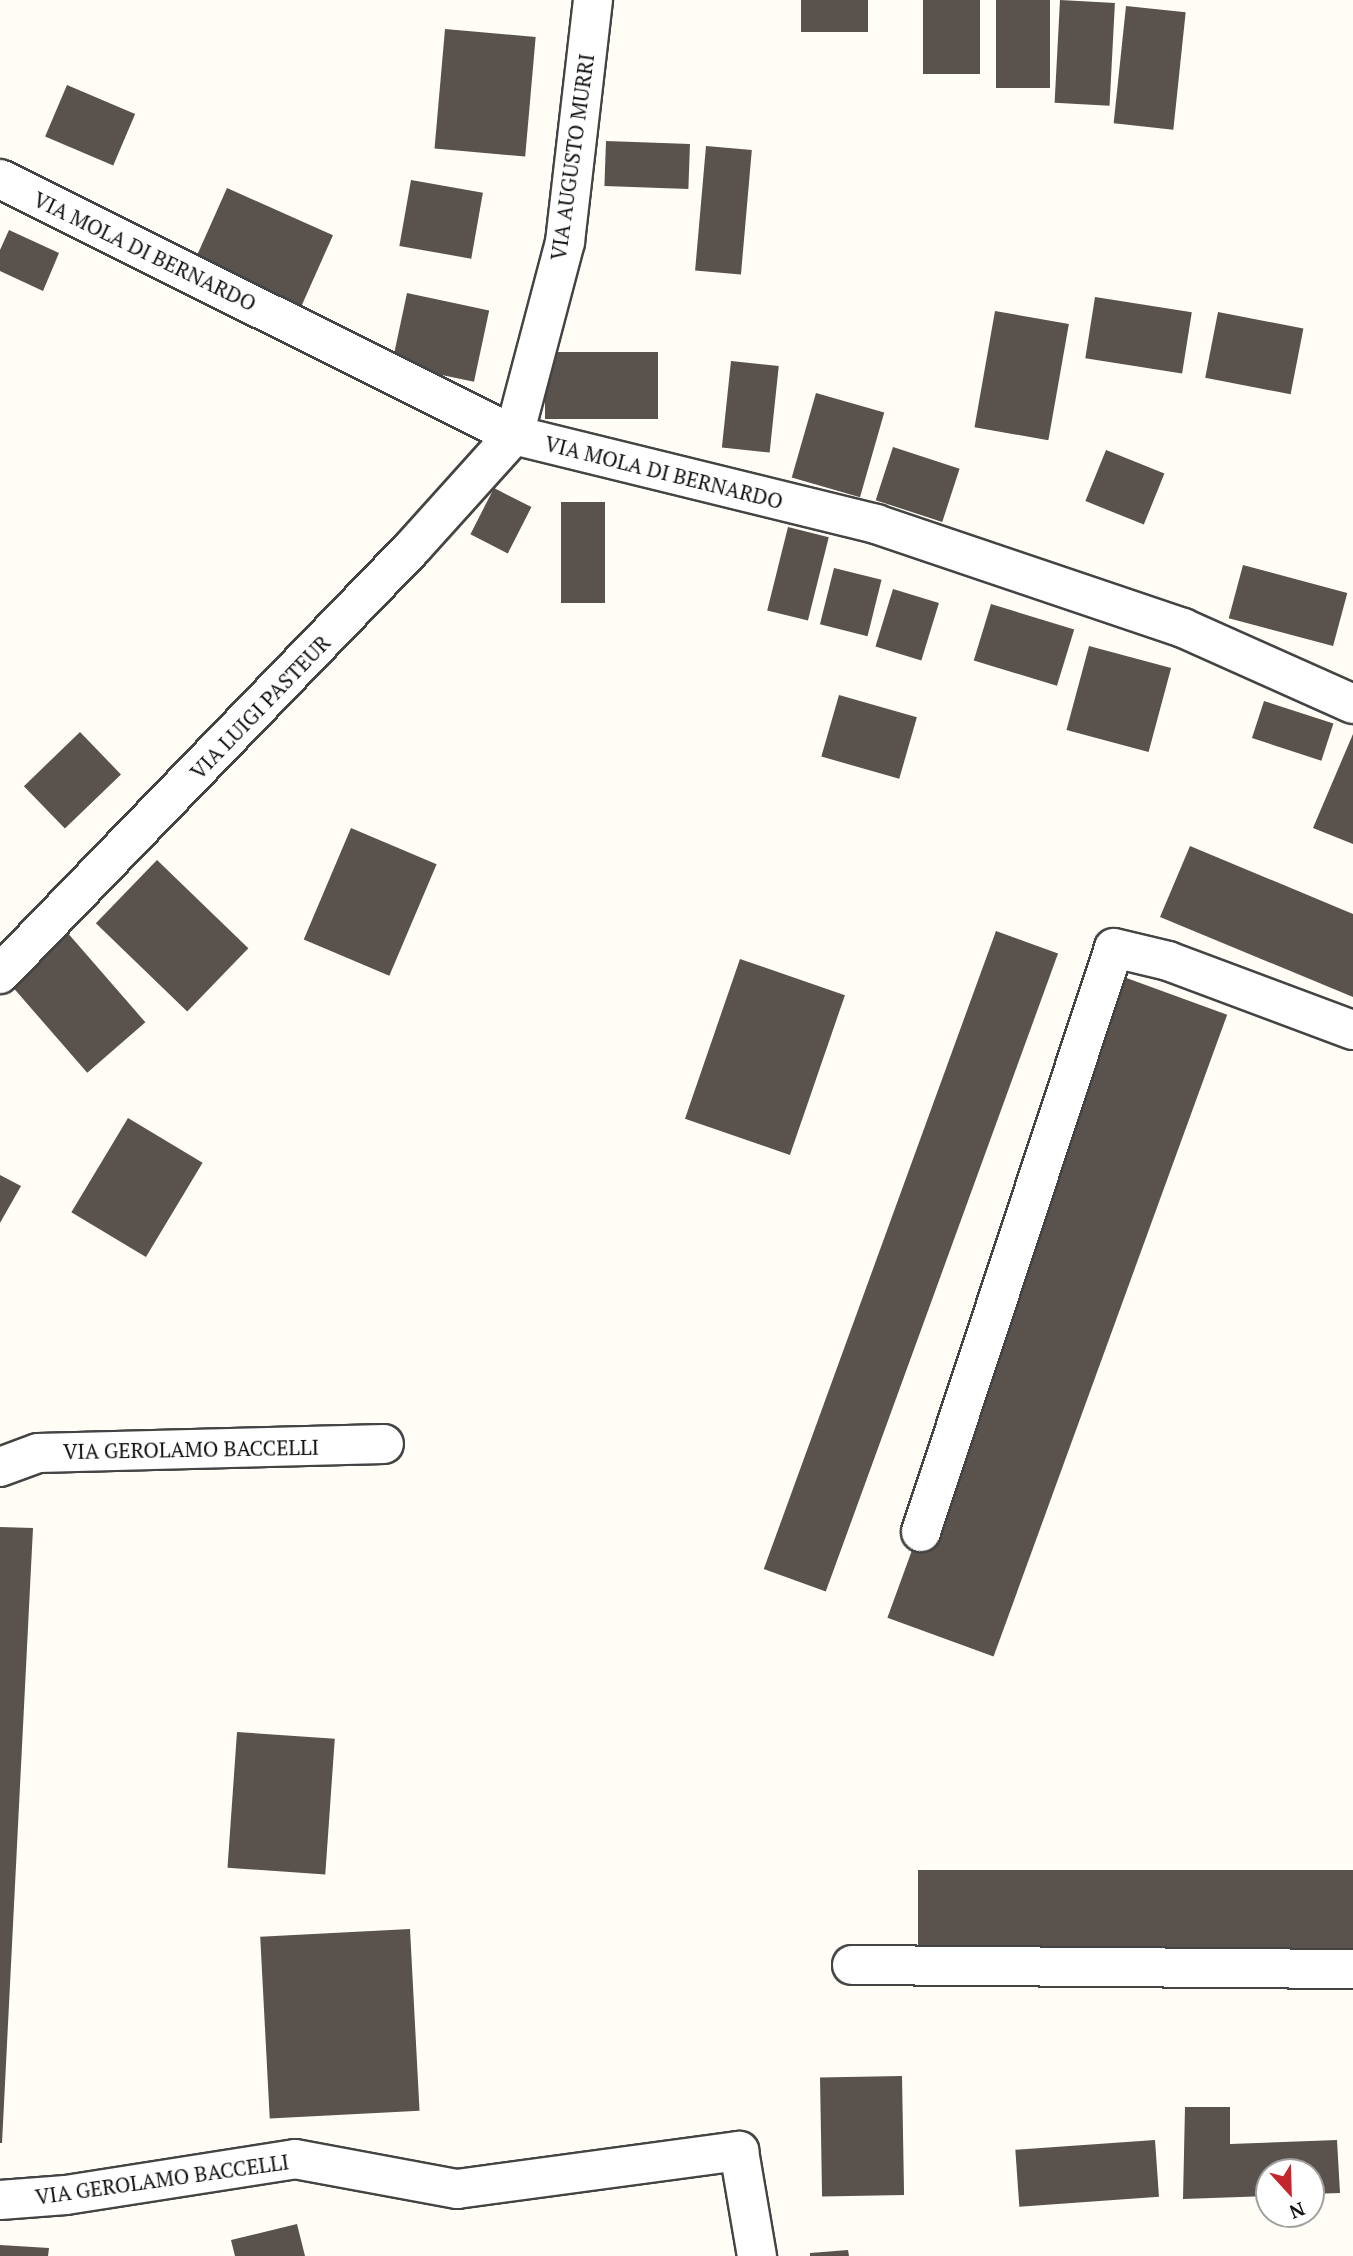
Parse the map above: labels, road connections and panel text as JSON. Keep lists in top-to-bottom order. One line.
{"streets":{"street":["VIA AUGUSTO MURRI","VIA MOLA DI BERNARDO","VIA LUIGI PASTEUR","VIA GEROLAMO BACCELLI"]},"crossings":[["VIA AUGUSTO MURRI","VIA MOLA DI BERNARDO"],["VIA AUGUSTO MURRI","VIA LUIGI PASTEUR"],["VIA MOLA DI BERNARDO","VIA LUIGI PASTEUR"]],"north":"bottom"}
